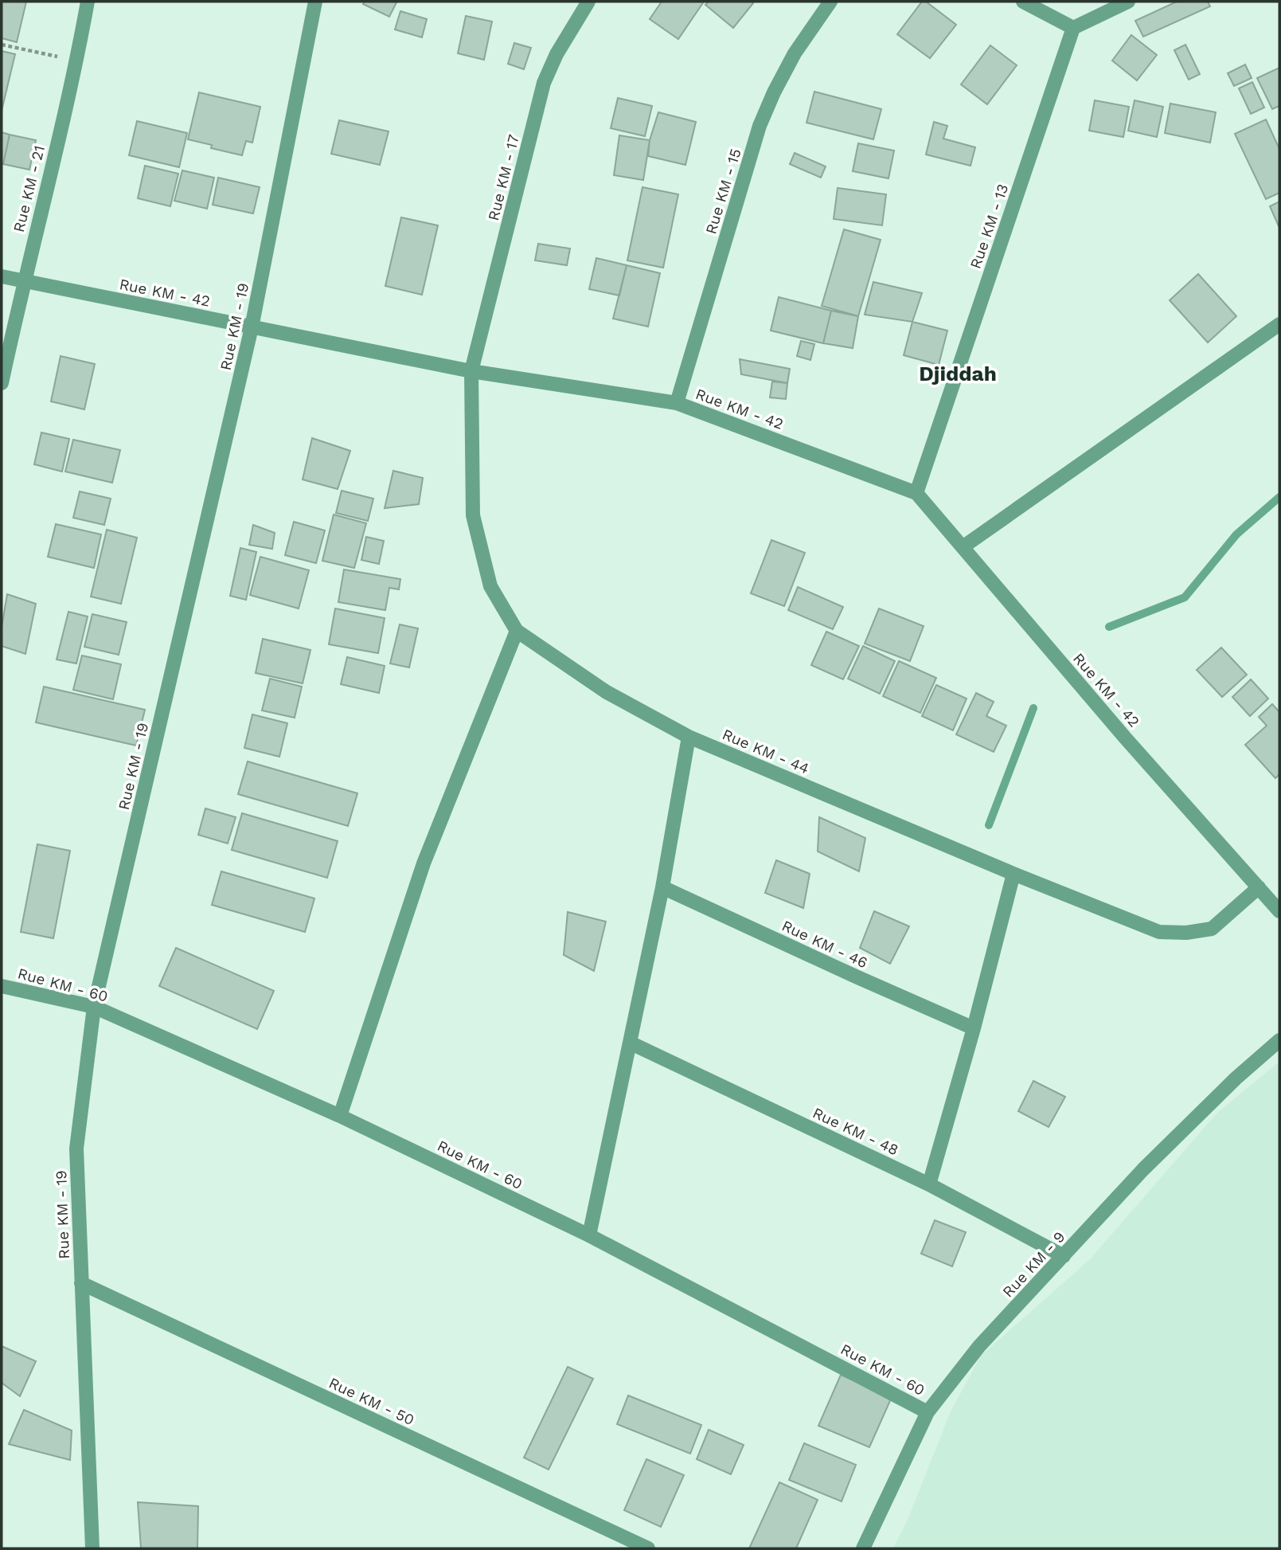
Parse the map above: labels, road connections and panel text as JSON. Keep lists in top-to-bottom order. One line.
{"streets":{"street":["Rue KM - 17","Rue KM - 21","Rue KM - 15","Rue KM - 13","Rue KM - 42","Rue KM - 19","Rue KM - 44","Rue KM - 46","Rue KM - 60","Rue KM - 48","Rue KM - 9","Rue KM - 50"]},"crossings":[["Rue KM - 17","Rue KM - 42"],["Rue KM - 17","Rue KM - 44"],["Rue KM - 21","Rue KM - 42"],["Rue KM - 15","Rue KM - 42"],["Rue KM - 13","Rue KM - 42"],["Rue KM - 42","Rue KM - 19"],["Rue KM - 42","Rue KM - 44"],["Rue KM - 19","Rue KM - 60"],["Rue KM - 19","Rue KM - 50"],["Rue KM - 60","Rue KM - 9"],["Rue KM - 48","Rue KM - 9"]],"districts":["Djiddah"]}
